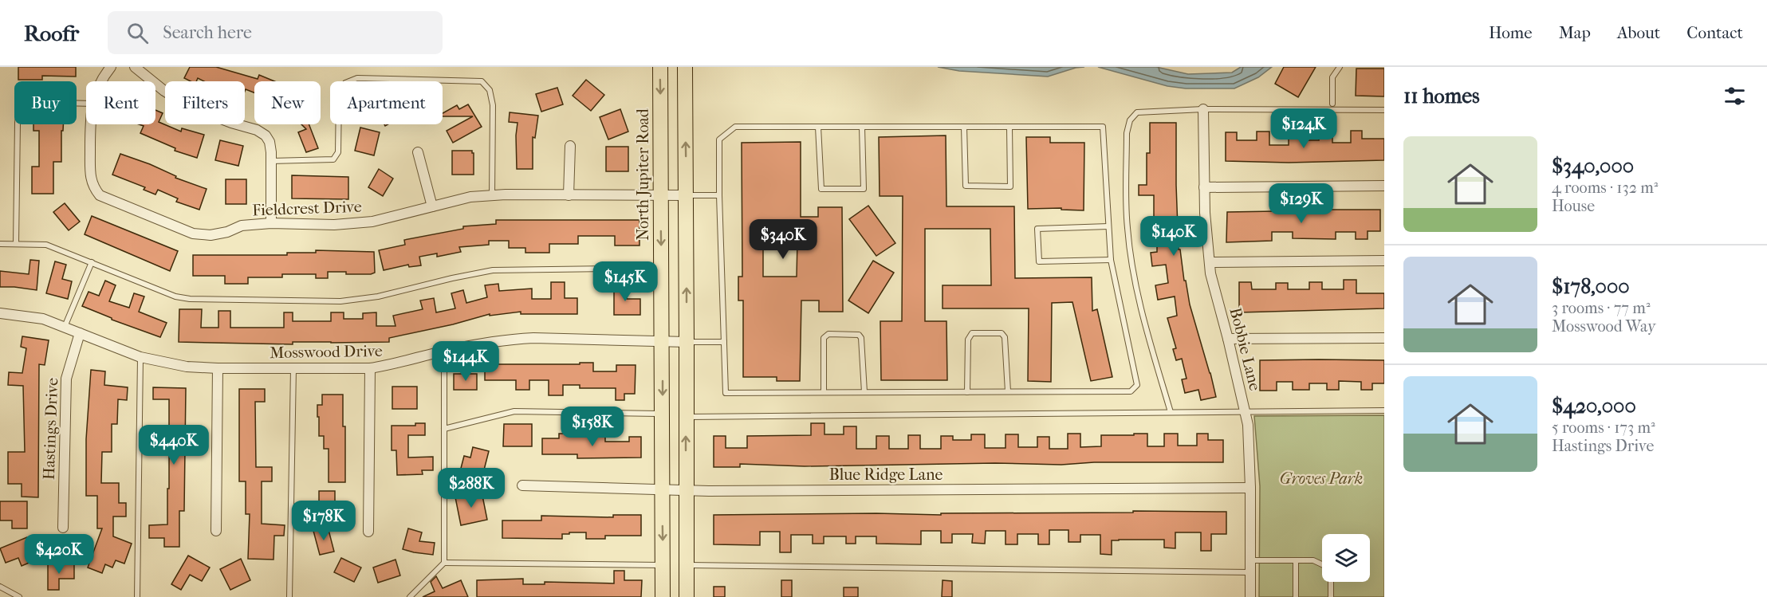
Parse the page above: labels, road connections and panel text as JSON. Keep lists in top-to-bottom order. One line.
{"streets":{"main road":["North Jupiter Road"],"street":["Fieldcrest Drive","Bobbie Lane","Mosswood Drive","Hastings Drive","Blue Ridge Lane"]},"crossings":[["North Jupiter Road","Fieldcrest Drive"],["North Jupiter Road","Mosswood Drive"],["North Jupiter Road","Blue Ridge Lane"],["Bobbie Lane","Blue Ridge Lane"],["Mosswood Drive","Hastings Drive"]],"parks":["Groves Park"],"page":{"header":"Roofr","search":"Search here","nav":["Home","Map","About","Contact"],"heading":"11 homes","chip":["Buy","Rent","Filters","New","Apartment"],"price":["$124K","$129K","$140K","$340K","$145K","$144K","$158K","$440K","$288K","$178K","$420K"],"list":[{"name":"$340,000","note":"4 rooms · 132 m² · House"},{"name":"$178,000","note":"3 rooms · 77 m² · Mosswood Way"},{"name":"$420,000","note":"5 rooms · 173 m² · Hastings Drive"}]}}
